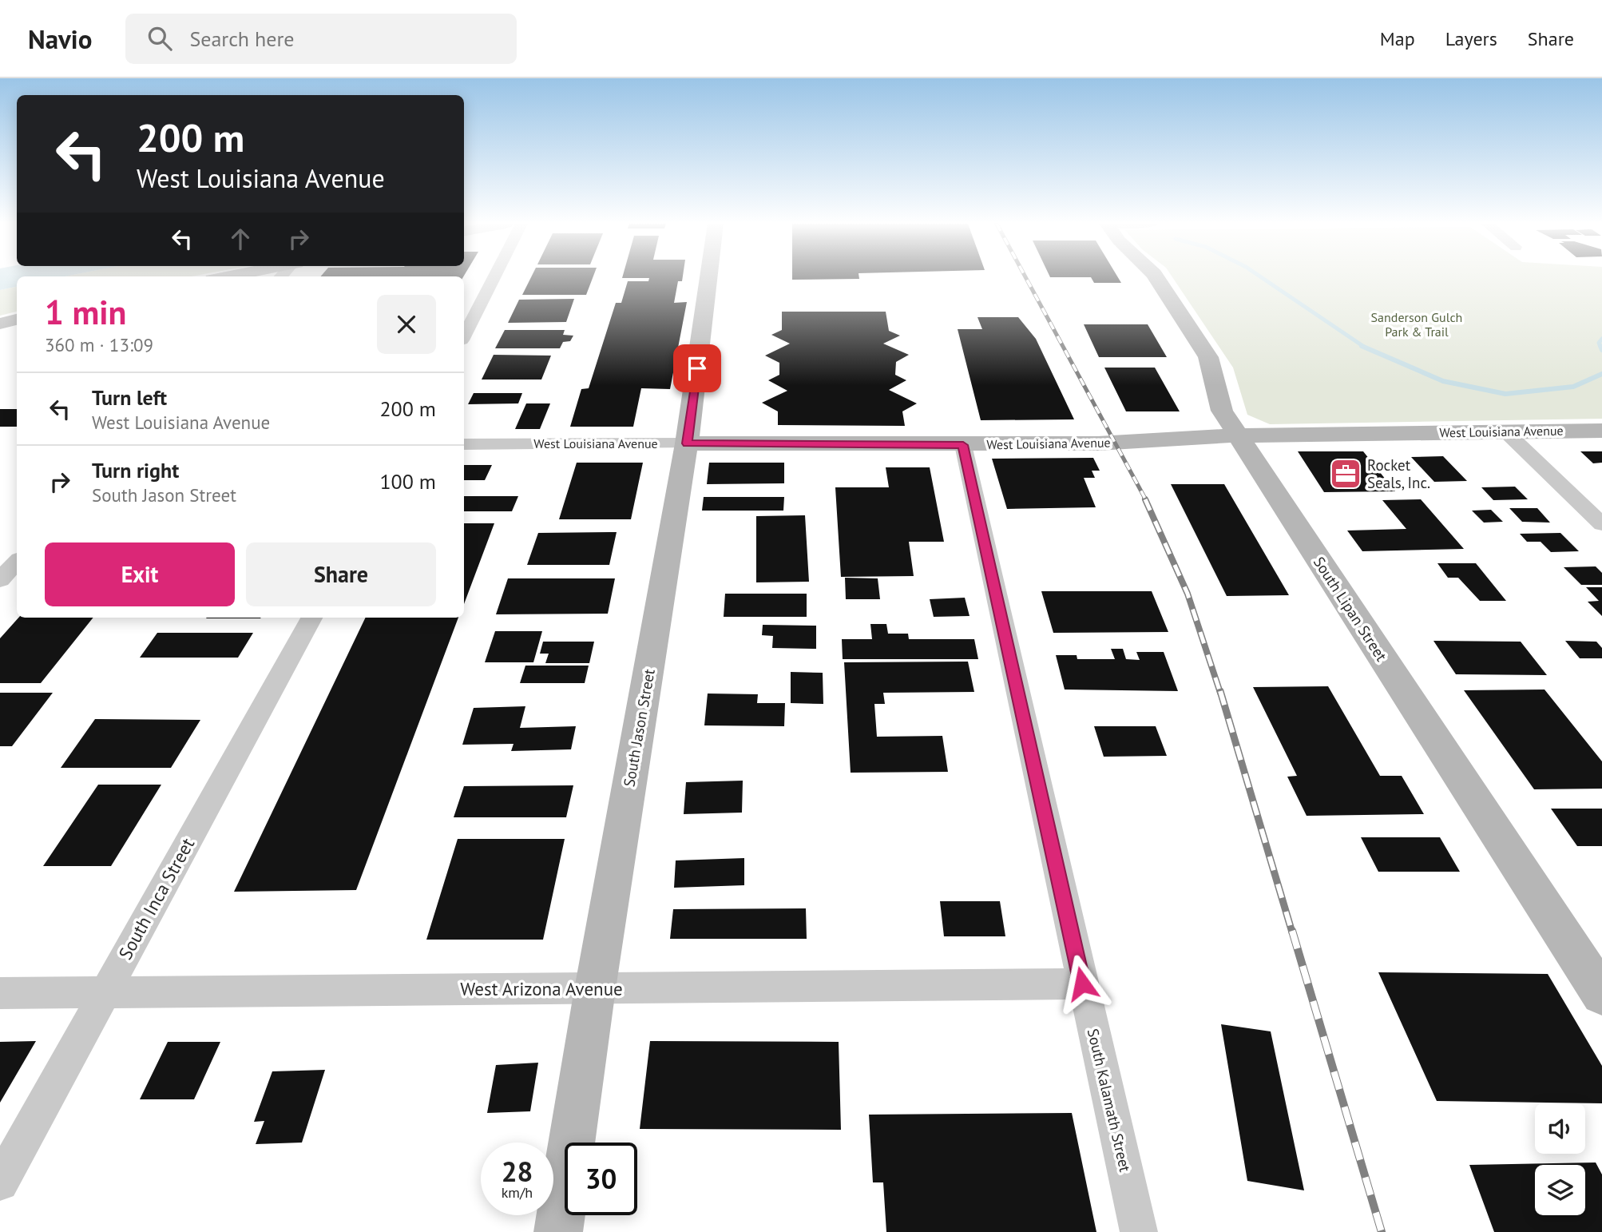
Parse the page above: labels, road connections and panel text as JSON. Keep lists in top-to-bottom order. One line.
{"streets":{"street":["West Louisiana Avenue","South Lipan Street","South Jason Street","South Inca Street","West Arizona Avenue","South Kalamath Street"]},"crossings":[["West Louisiana Avenue","South Lipan Street"],["West Louisiana Avenue","South Jason Street"],["West Louisiana Avenue","South Kalamath Street"],["South Jason Street","West Arizona Avenue"],["South Inca Street","West Arizona Avenue"],["West Arizona Avenue","South Kalamath Street"]],"parks":["Sanderson Gulch Park & Trail"],"places":{"office":["Rocket Seals, Inc."]},"page":{"header":"Navio","search":"Search here","nav":["Map","Layers","Share"],"turn":["200 m","West Louisiana Avenue"],"heading":["1 min","360 m · 13:09"],"list":[{"name":"Turn left","note":"West Louisiana Avenue","value":"200 m"},{"name":"Turn right","note":"South Jason Street","value":"100 m"}],"buttons":["Exit","Share"],"speed":"28 km/h","limit":"30"}}
